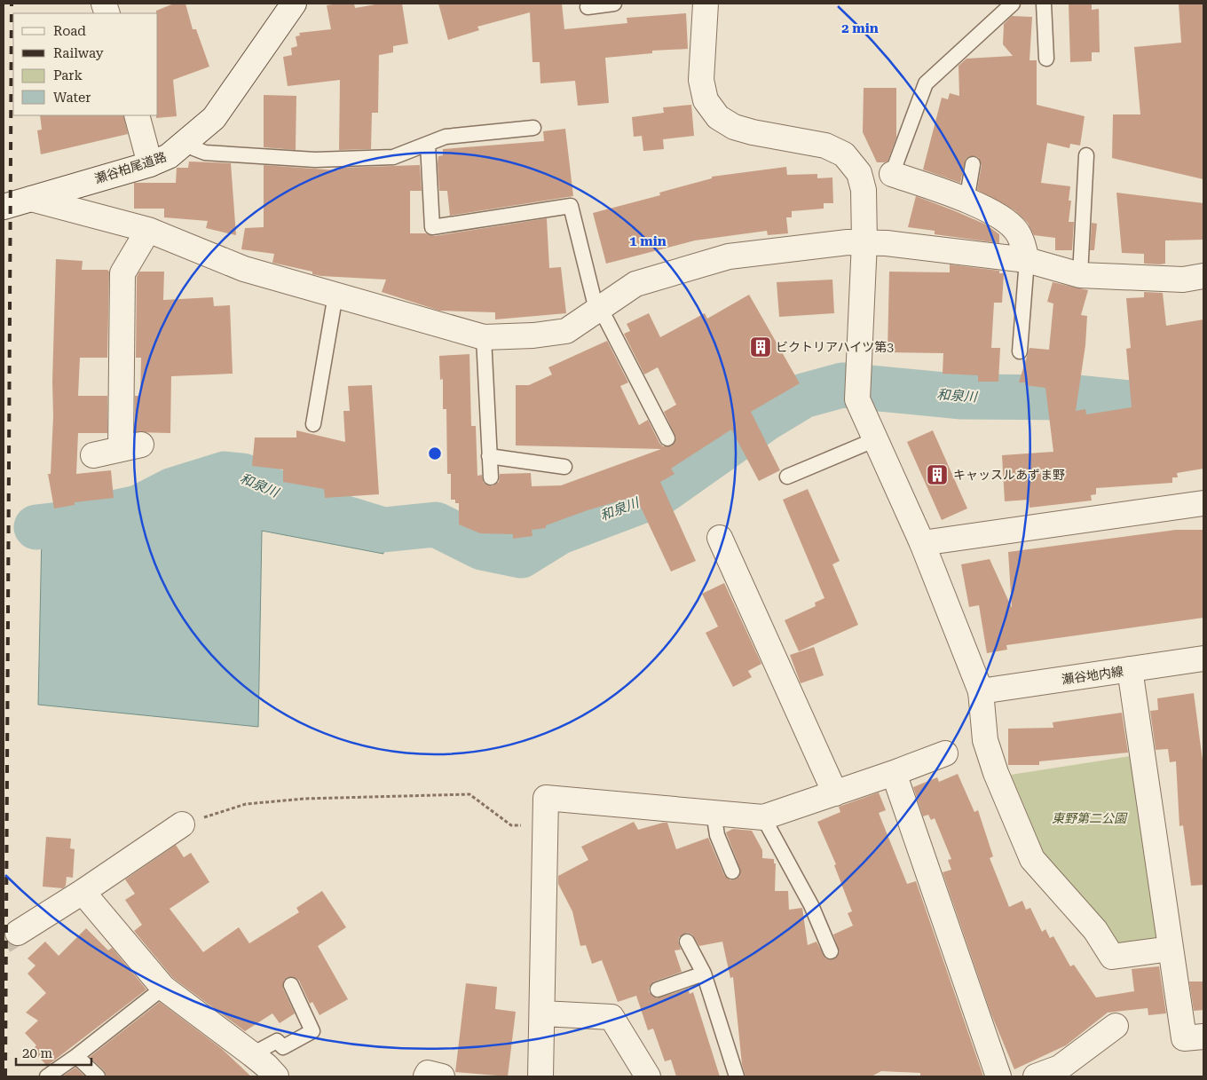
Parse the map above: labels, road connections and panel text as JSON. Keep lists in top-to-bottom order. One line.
{"streets":{"street":["瀬谷柏尾道路","瀬谷地内線"]},"water":["和泉川"],"parks":["東野第二公園"],"places":{"building":["ビクトリアハイツ第3","キャッスルあずま野"]},"legend":["Road","Railway","Park","Water"],"scale_bar":"20 m","rings":["2 min","1 min"]}
